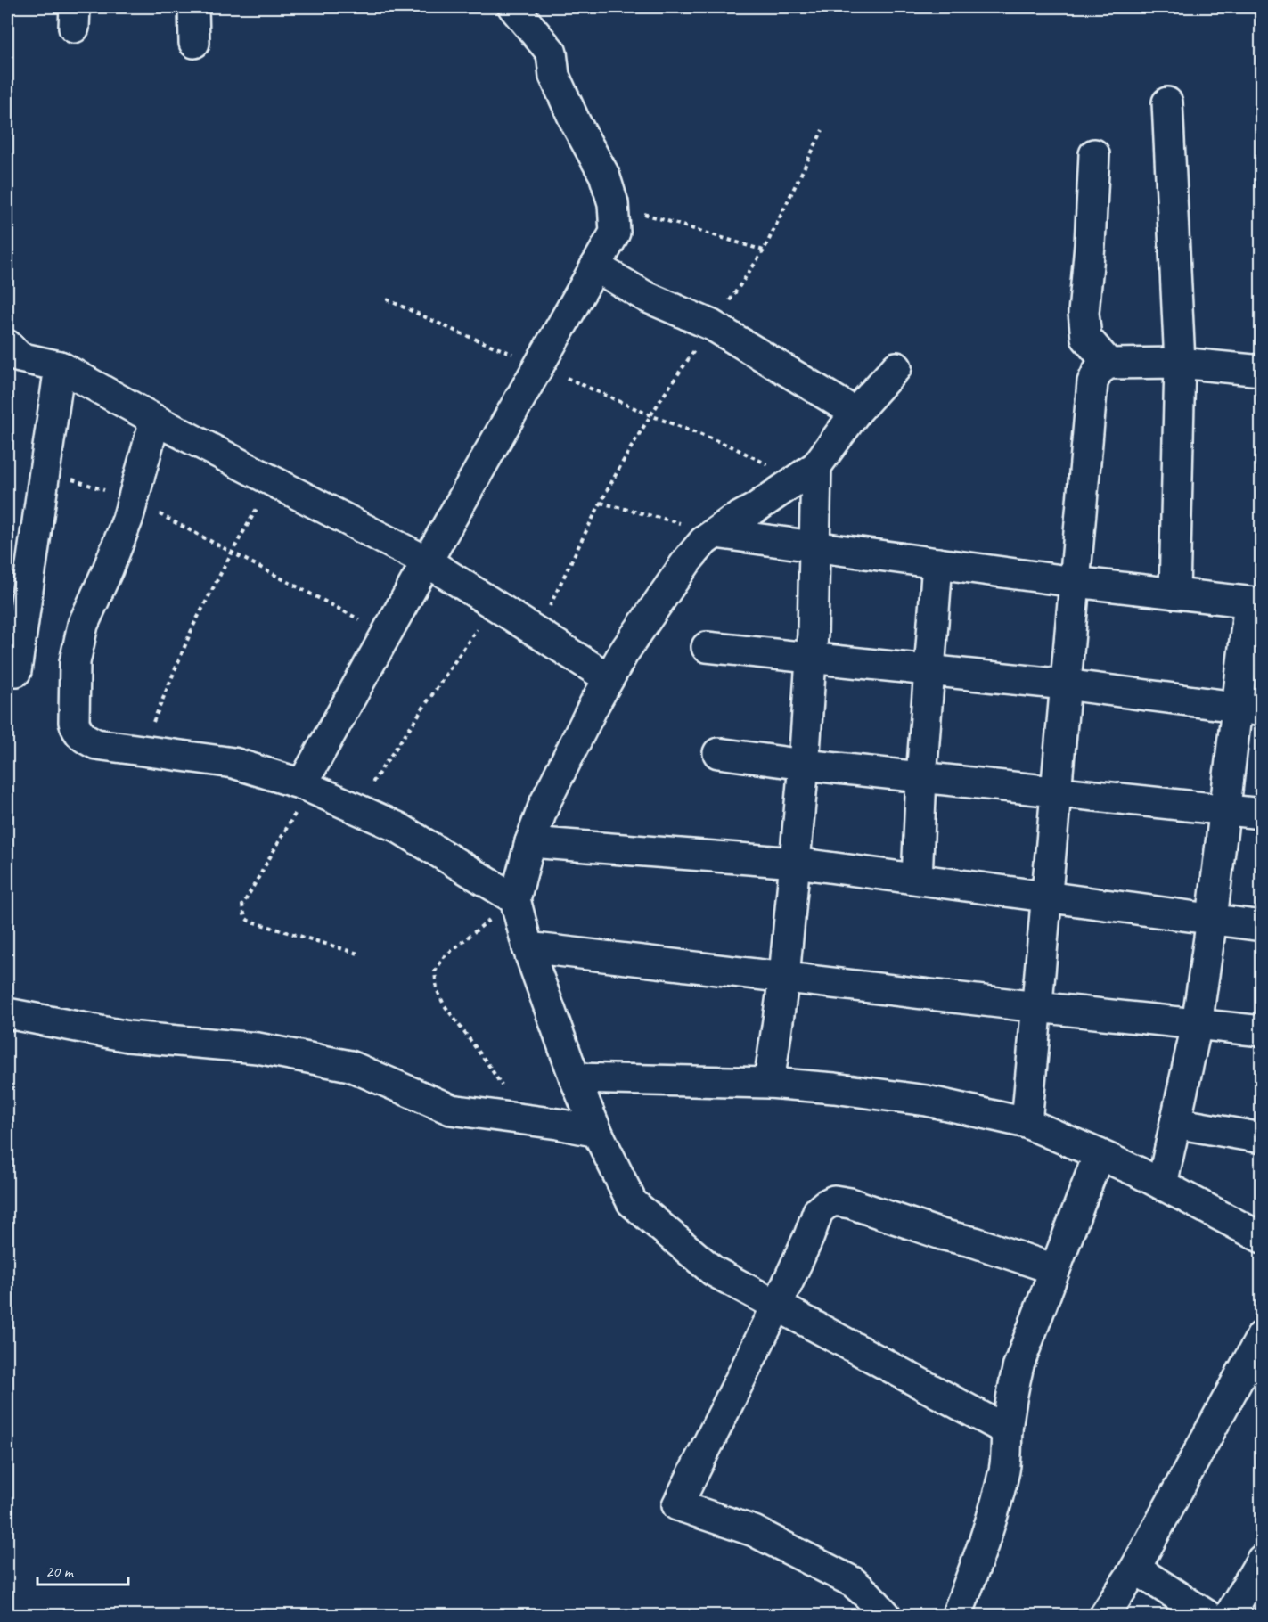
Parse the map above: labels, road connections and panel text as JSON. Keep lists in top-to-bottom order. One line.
{"scale_bar":"20 m"}
